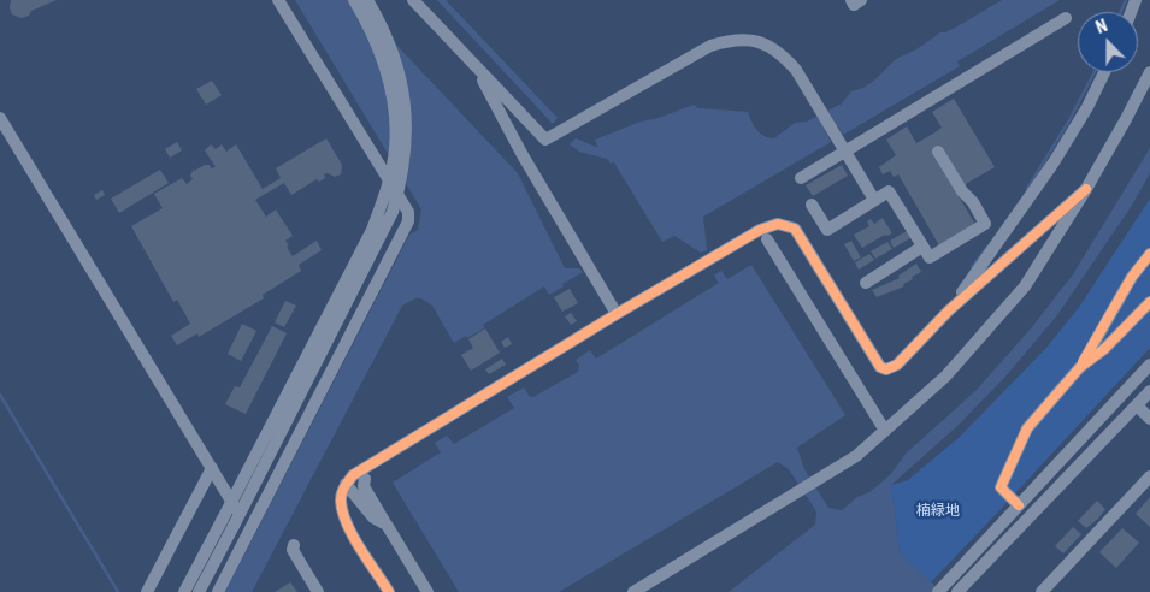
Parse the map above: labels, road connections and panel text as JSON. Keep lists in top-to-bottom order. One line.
{"parks":["楠緑地"],"north":"top"}
